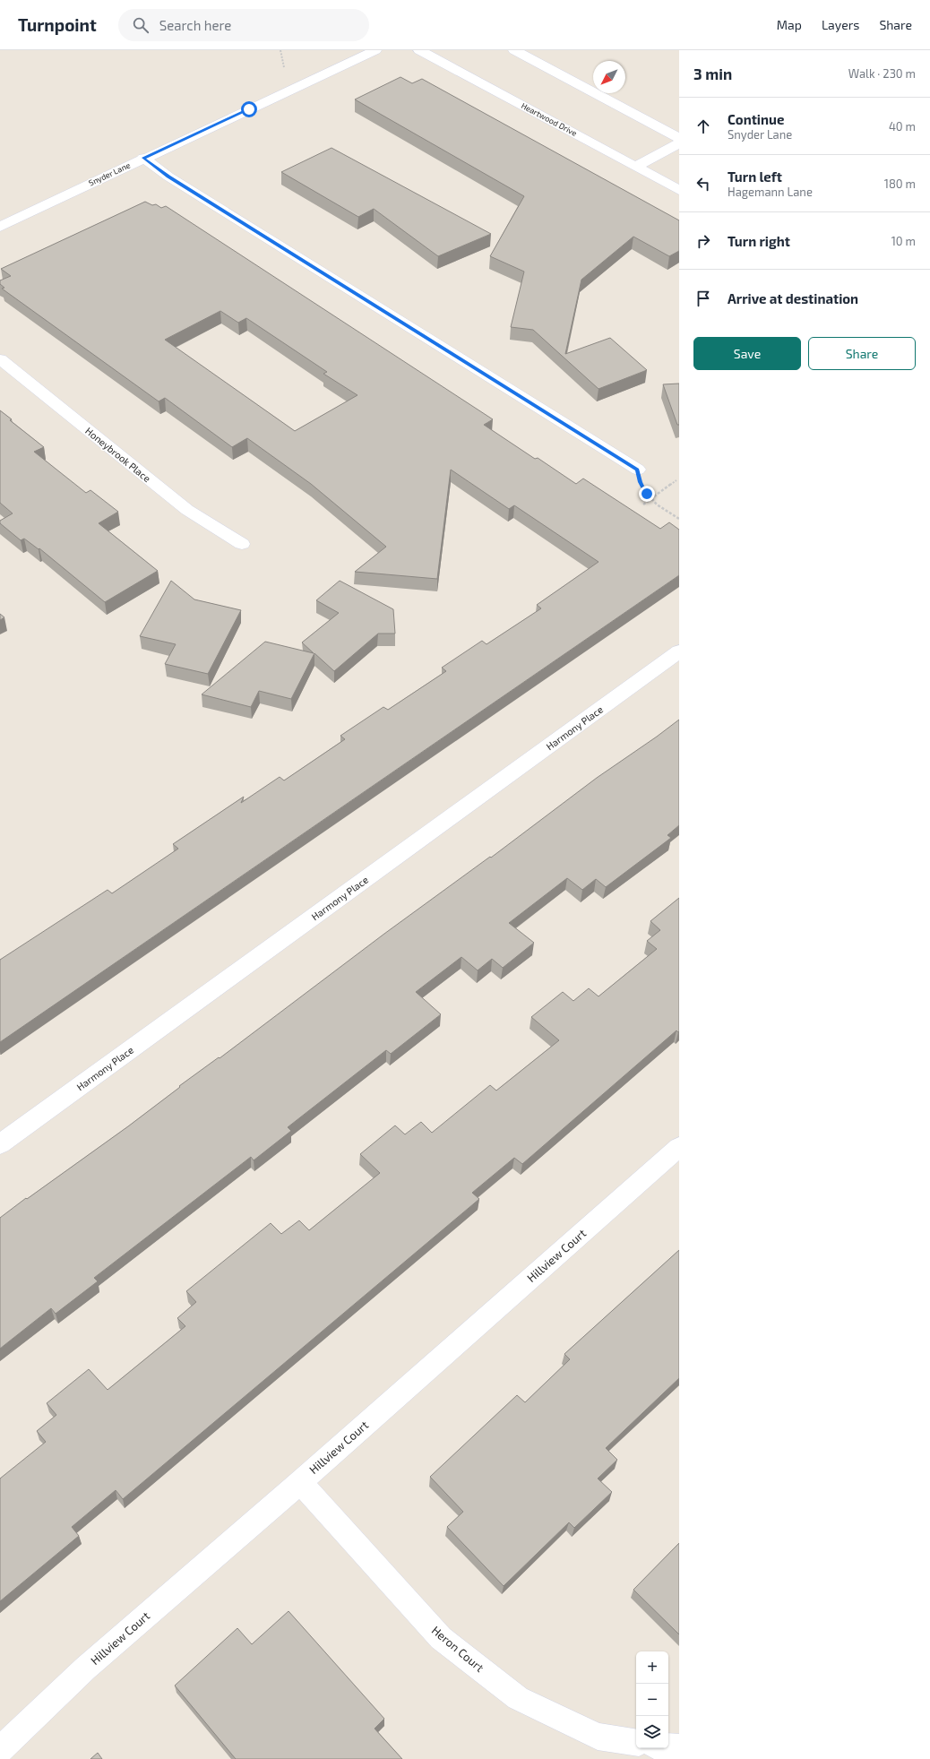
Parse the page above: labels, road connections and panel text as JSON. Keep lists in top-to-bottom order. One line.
{"streets":{"street":["Heartwood Drive","Snyder Lane","Honeybrook Place","Harmony Place","Hillview Court","Heron Court"]},"crossings":[["Hillview Court","Heron Court"]],"north":"bottom left","page":{"header":"Turnpoint","search":"Search here","nav":["Map","Layers","Share"],"heading":["3 min","Walk · 230 m"],"list":[["Continue","Snyder Lane","40 m"],["Turn left","Hagemann Lane","180 m"],["Turn right","10 m"],"Arrive at destination"],"buttons":["Save","Share"],"map_buttons":["+","−"]}}
